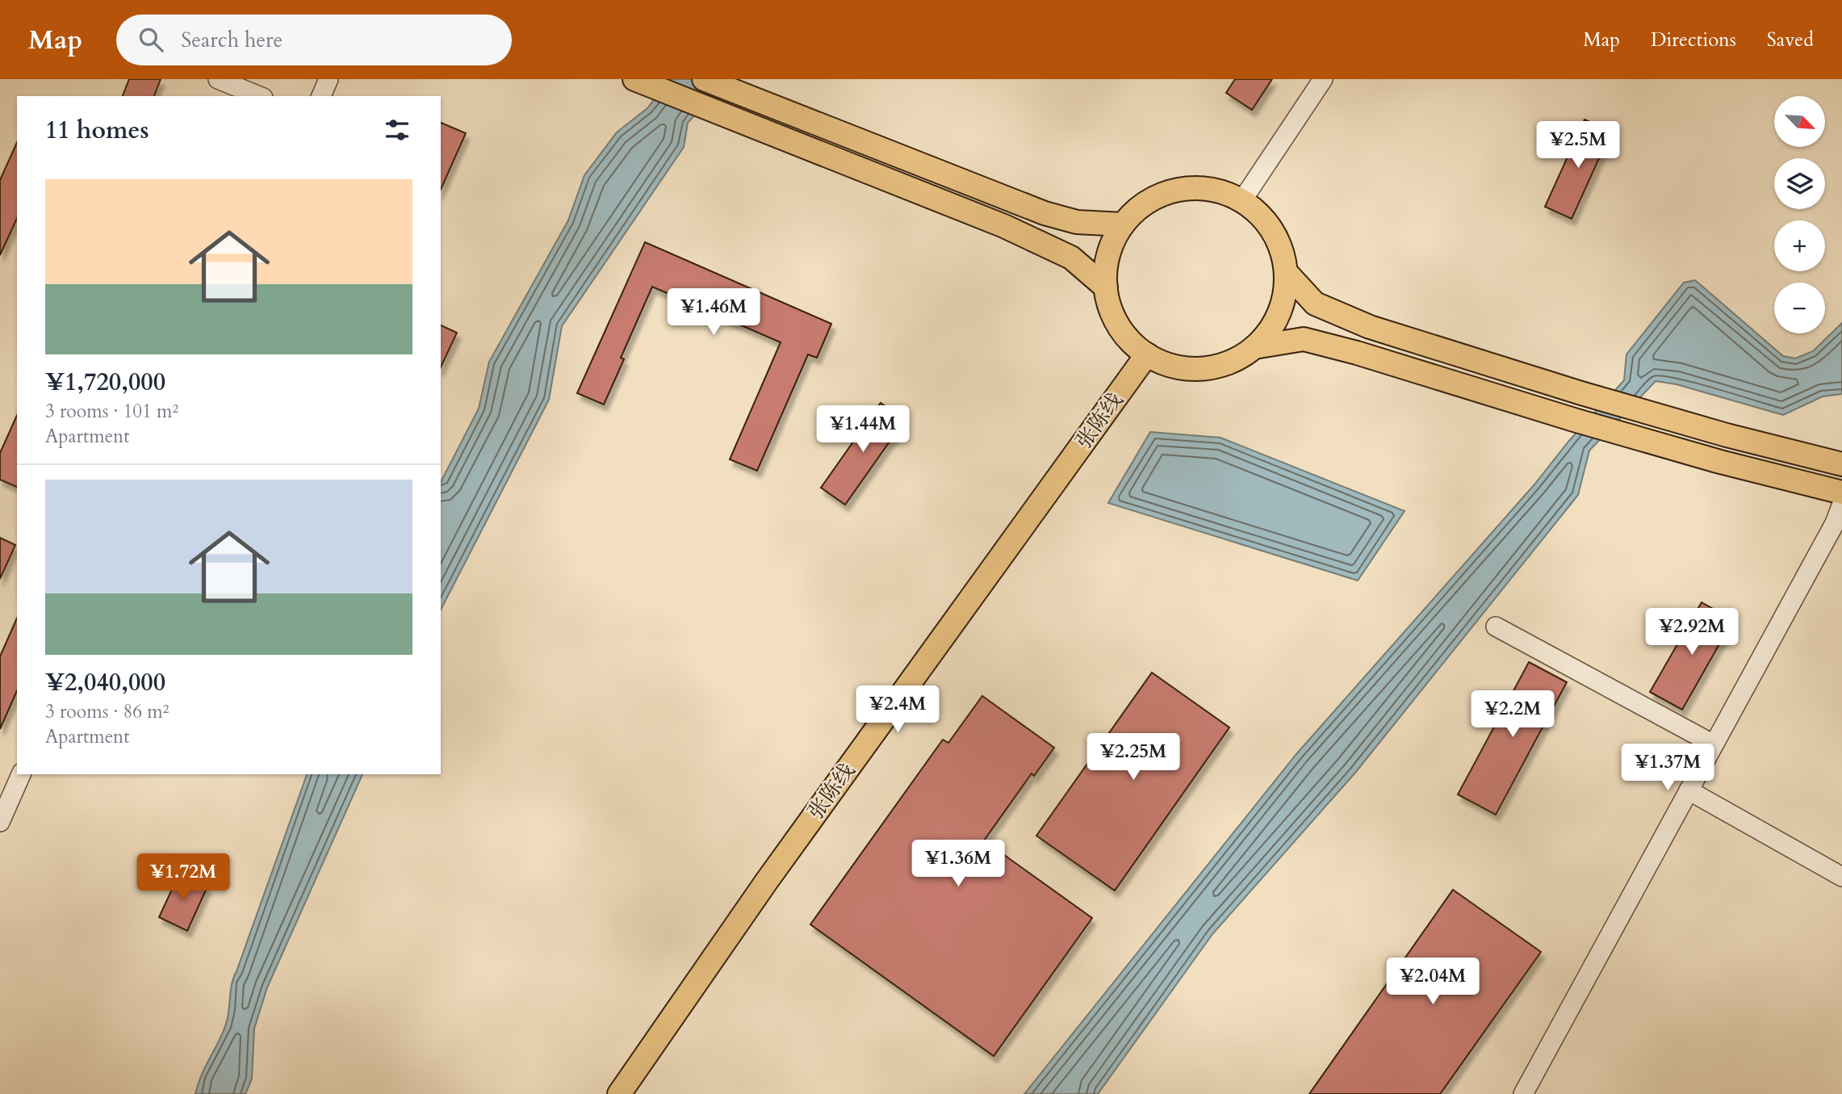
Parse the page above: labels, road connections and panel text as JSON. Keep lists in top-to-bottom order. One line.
{"streets":{"main road":["张陈线"]},"north":"bottom right","page":{"header":"Map","search":"Search here","nav":["Map","Directions","Saved"],"map_buttons":["+","−"],"heading":"11 homes","price":["¥2.5M","¥1.46M","¥1.44M","¥2.92M","¥2.4M","¥2.2M","¥2.25M","¥1.37M","¥1.36M","¥1.72M","¥2.04M"],"list":[{"name":"¥1,720,000","note":"3 rooms · 101 m² · Apartment"},{"name":"¥2,040,000","note":"3 rooms · 86 m² · Apartment"}]}}
